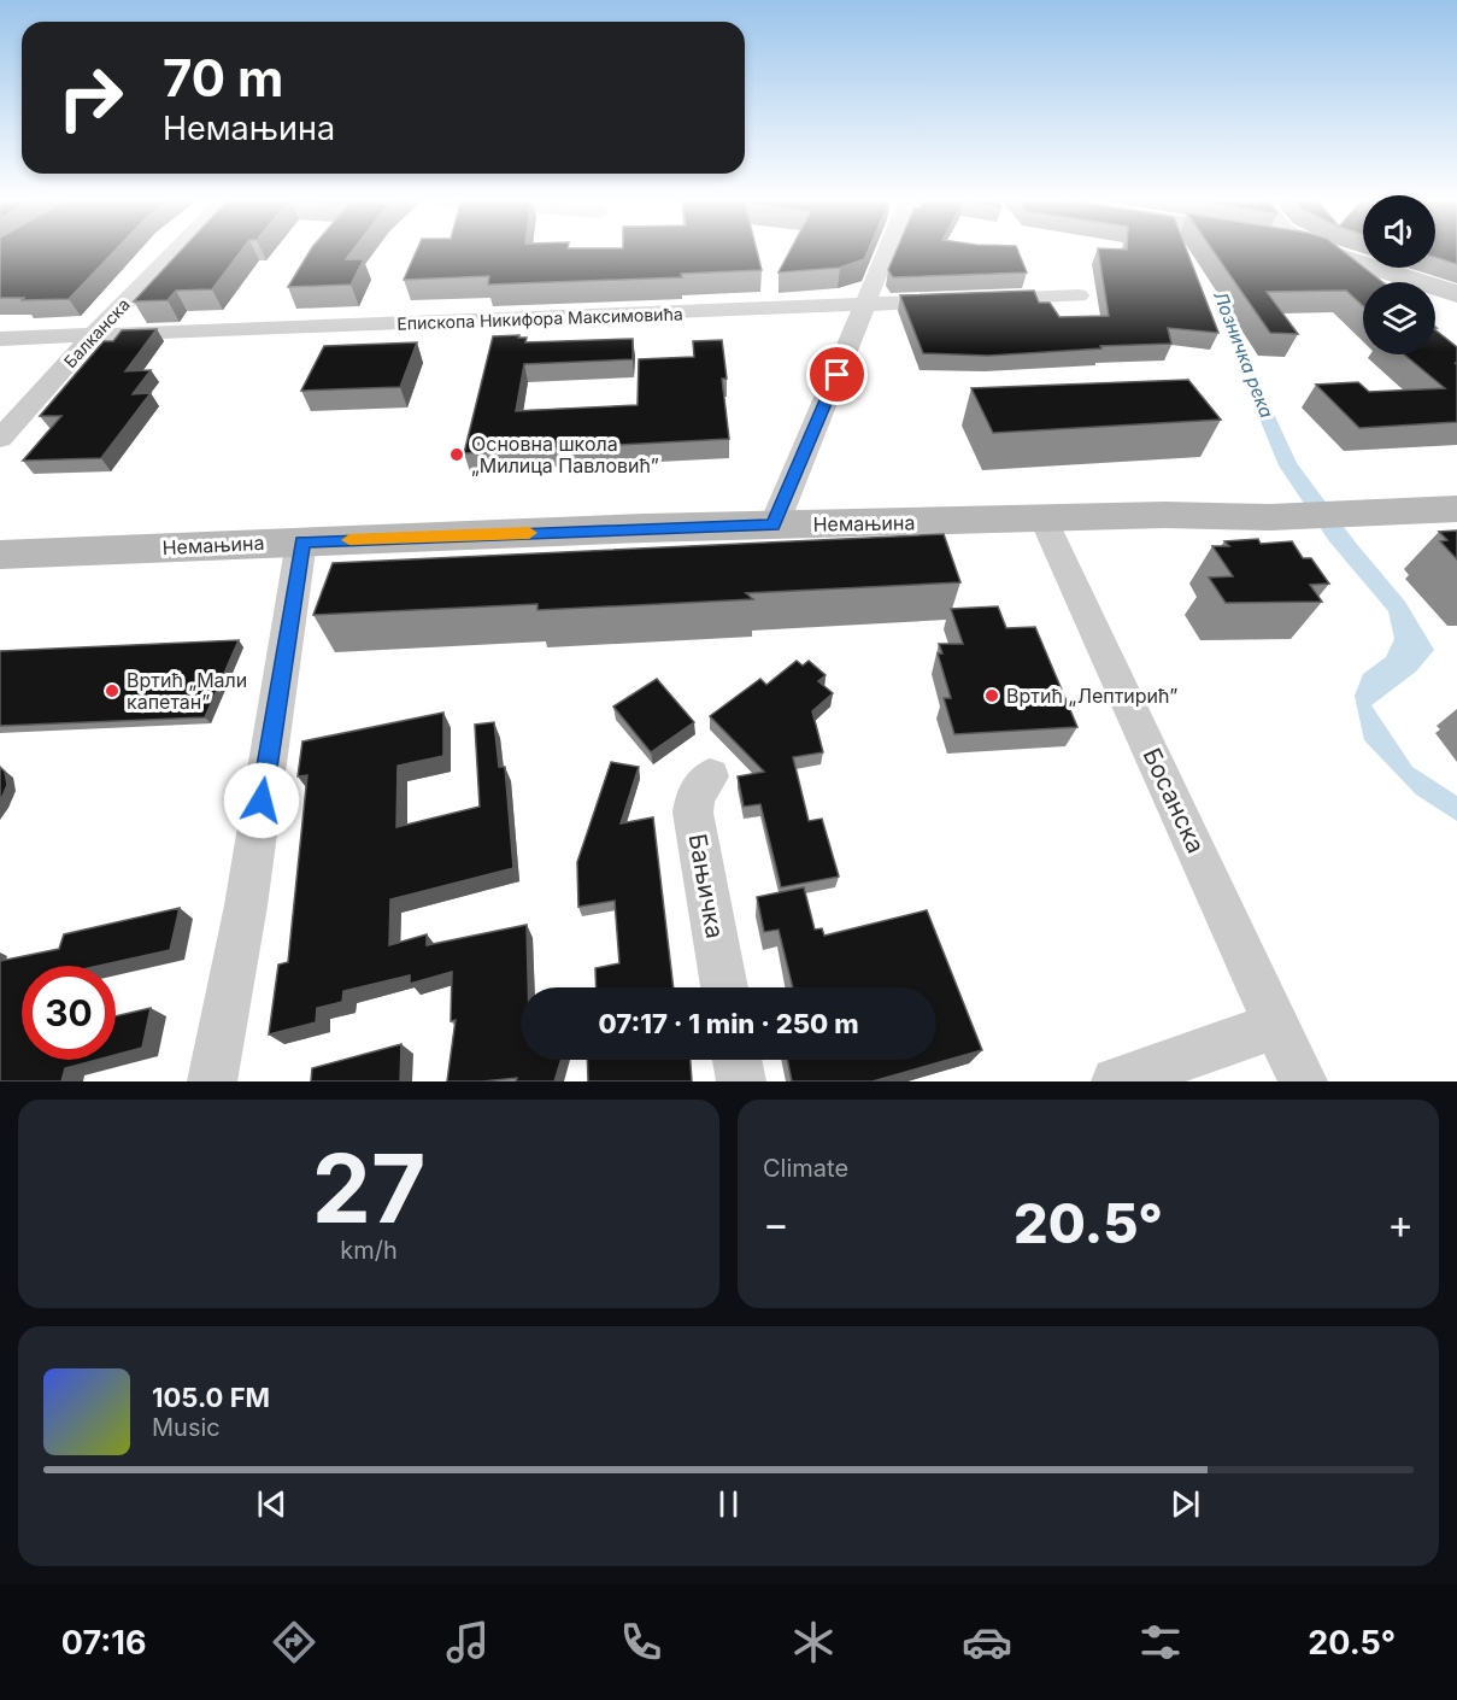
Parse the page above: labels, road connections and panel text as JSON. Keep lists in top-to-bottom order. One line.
{"streets":{"street":["Епископа Никифора Максимовића","Балканска","Немањина","Босанска","Бањичка"]},"crossings":[["Епископа Никифора Максимовића","Балканска"],["Немањина","Босанска"]],"water":["Лозничка река"],"places":["Основна школа „Милица Павловић”","Вртић „Мали капетан”","Вртић „Лептирић”"],"page":{"turn":["70 m","Немањина"],"limit":"30","trip":"07:17 · 1 min · 250 m","tile":[["27","km/h"],"Climate"],"heat":["−","20.5°","+"],"song":["105.0 FM","Music"],"tabs":["07:16","20.5°"]}}
